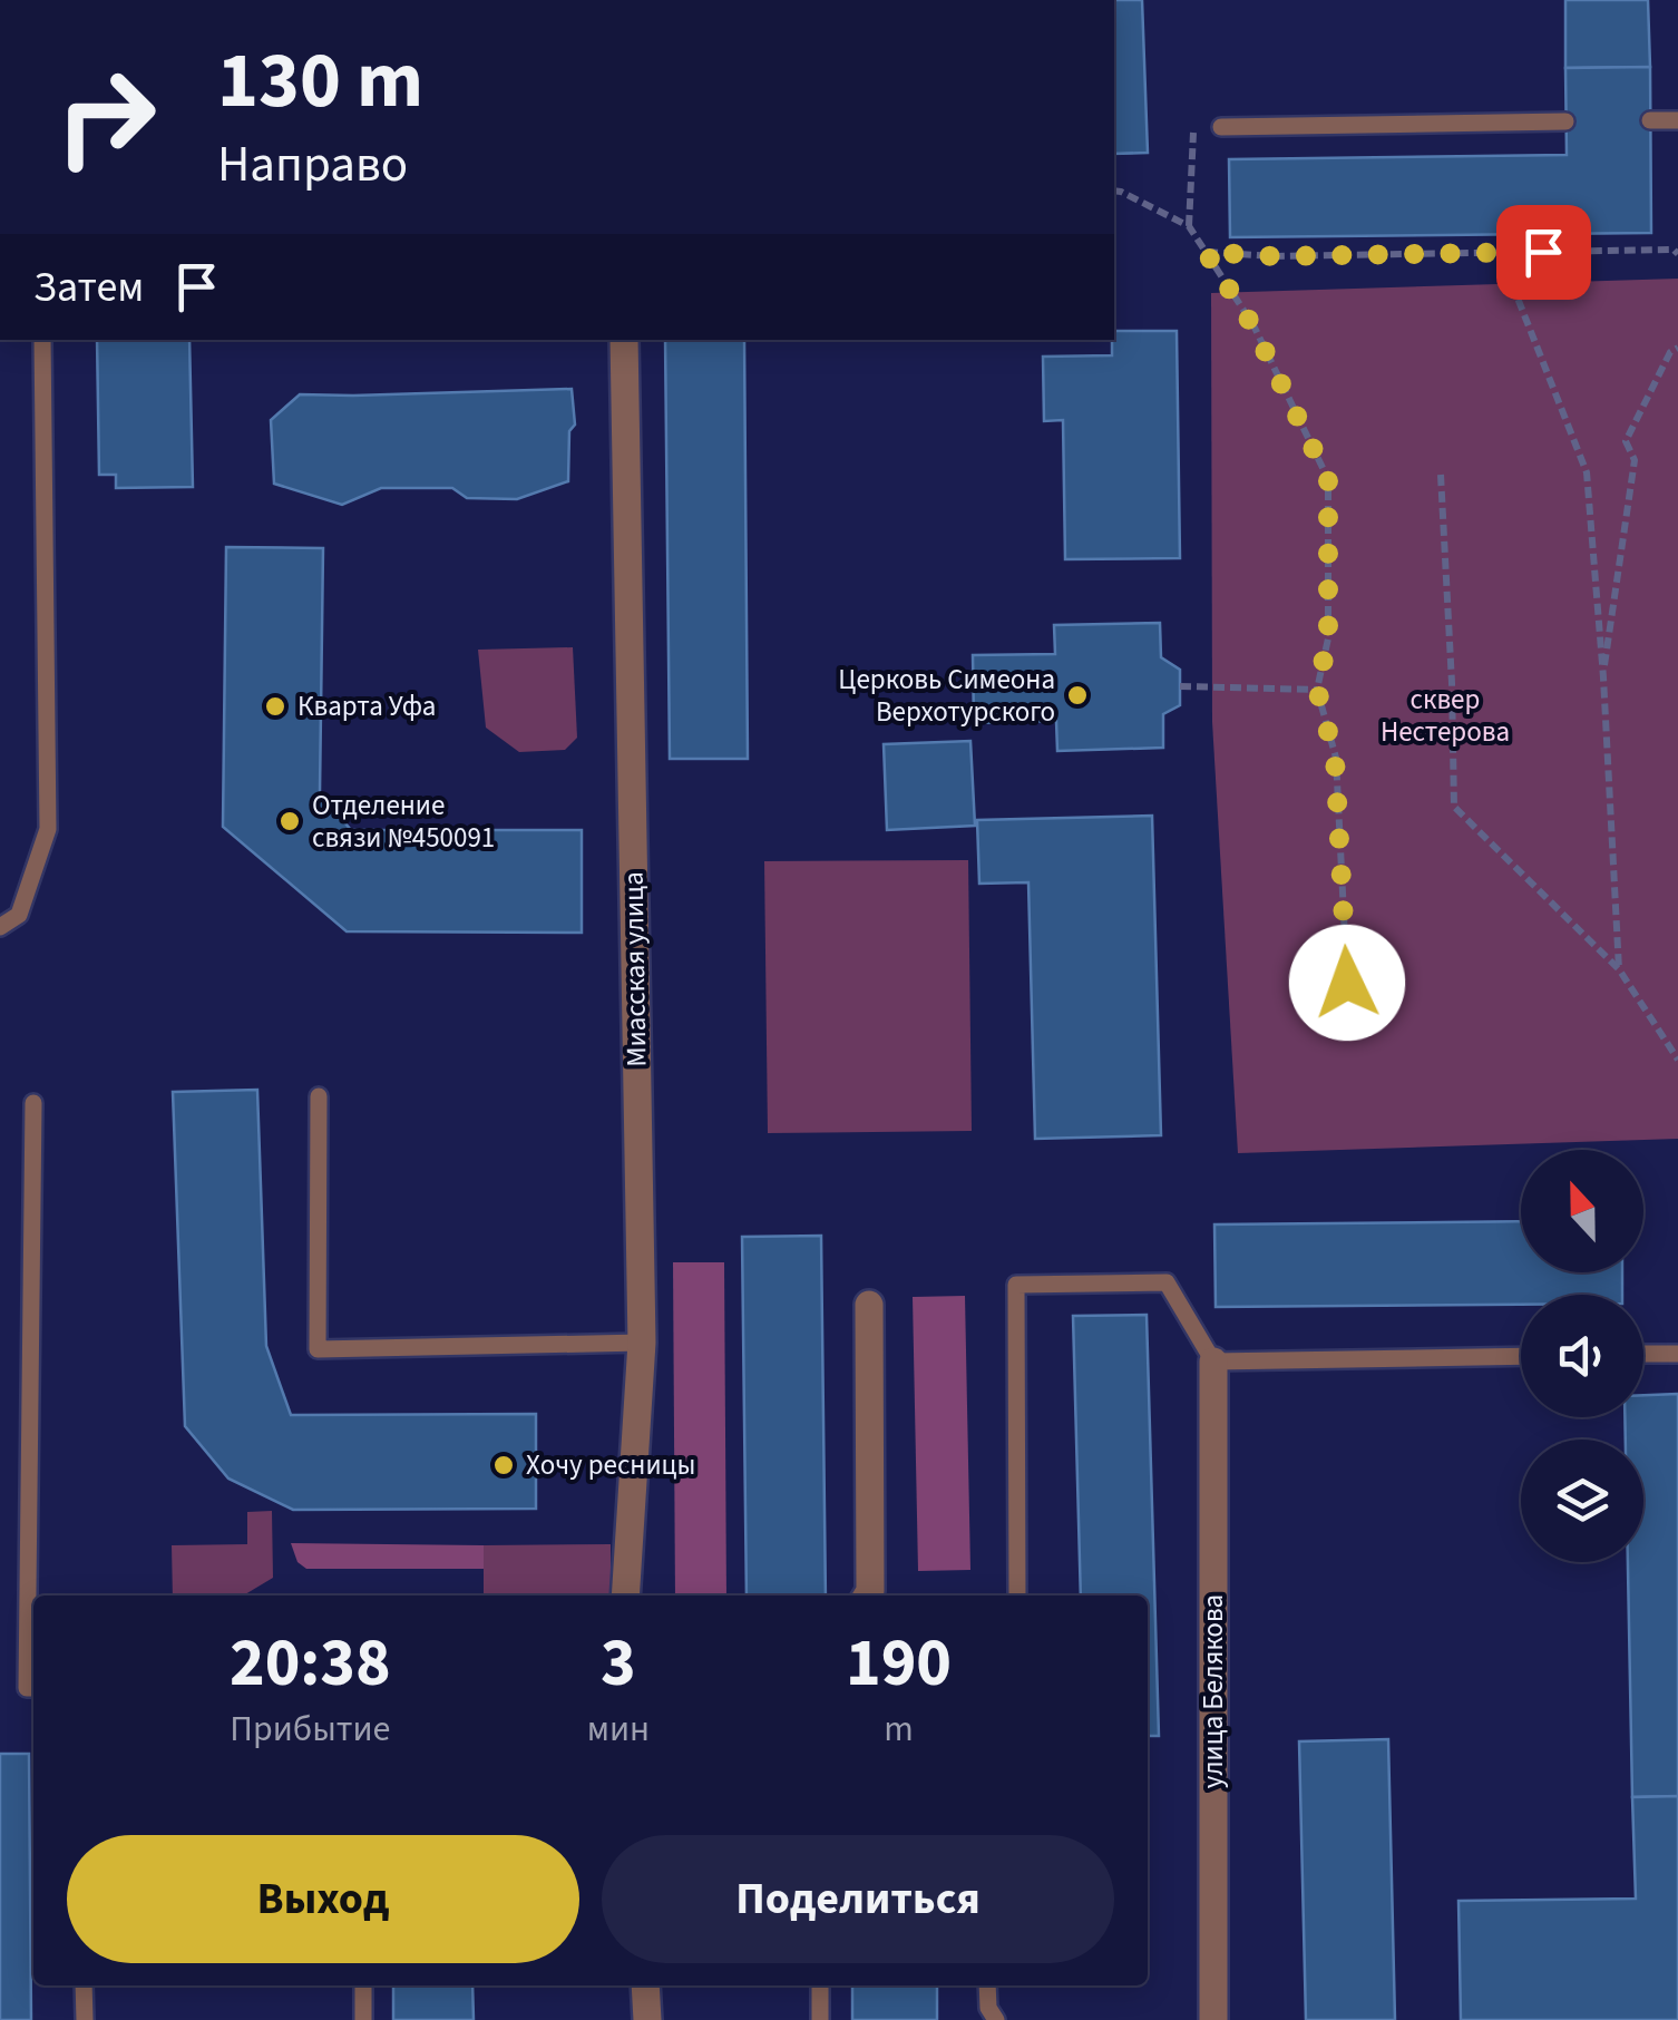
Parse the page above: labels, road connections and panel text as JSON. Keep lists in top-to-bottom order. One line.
{"streets":{"street":["Миасская улица","улица Белякова"]},"parks":["сквер Нестерова"],"places":["Церковь Симеона Верхотурского","Кварта Уфа","Отделение связи №450091","Хочу ресницы"],"north":"top","page":{"turn":["130 m","Направо"],"then":"Затем","eta":["20:38","Прибытие","3","мин","190","m"],"buttons":["Выход","Поделиться"]}}
